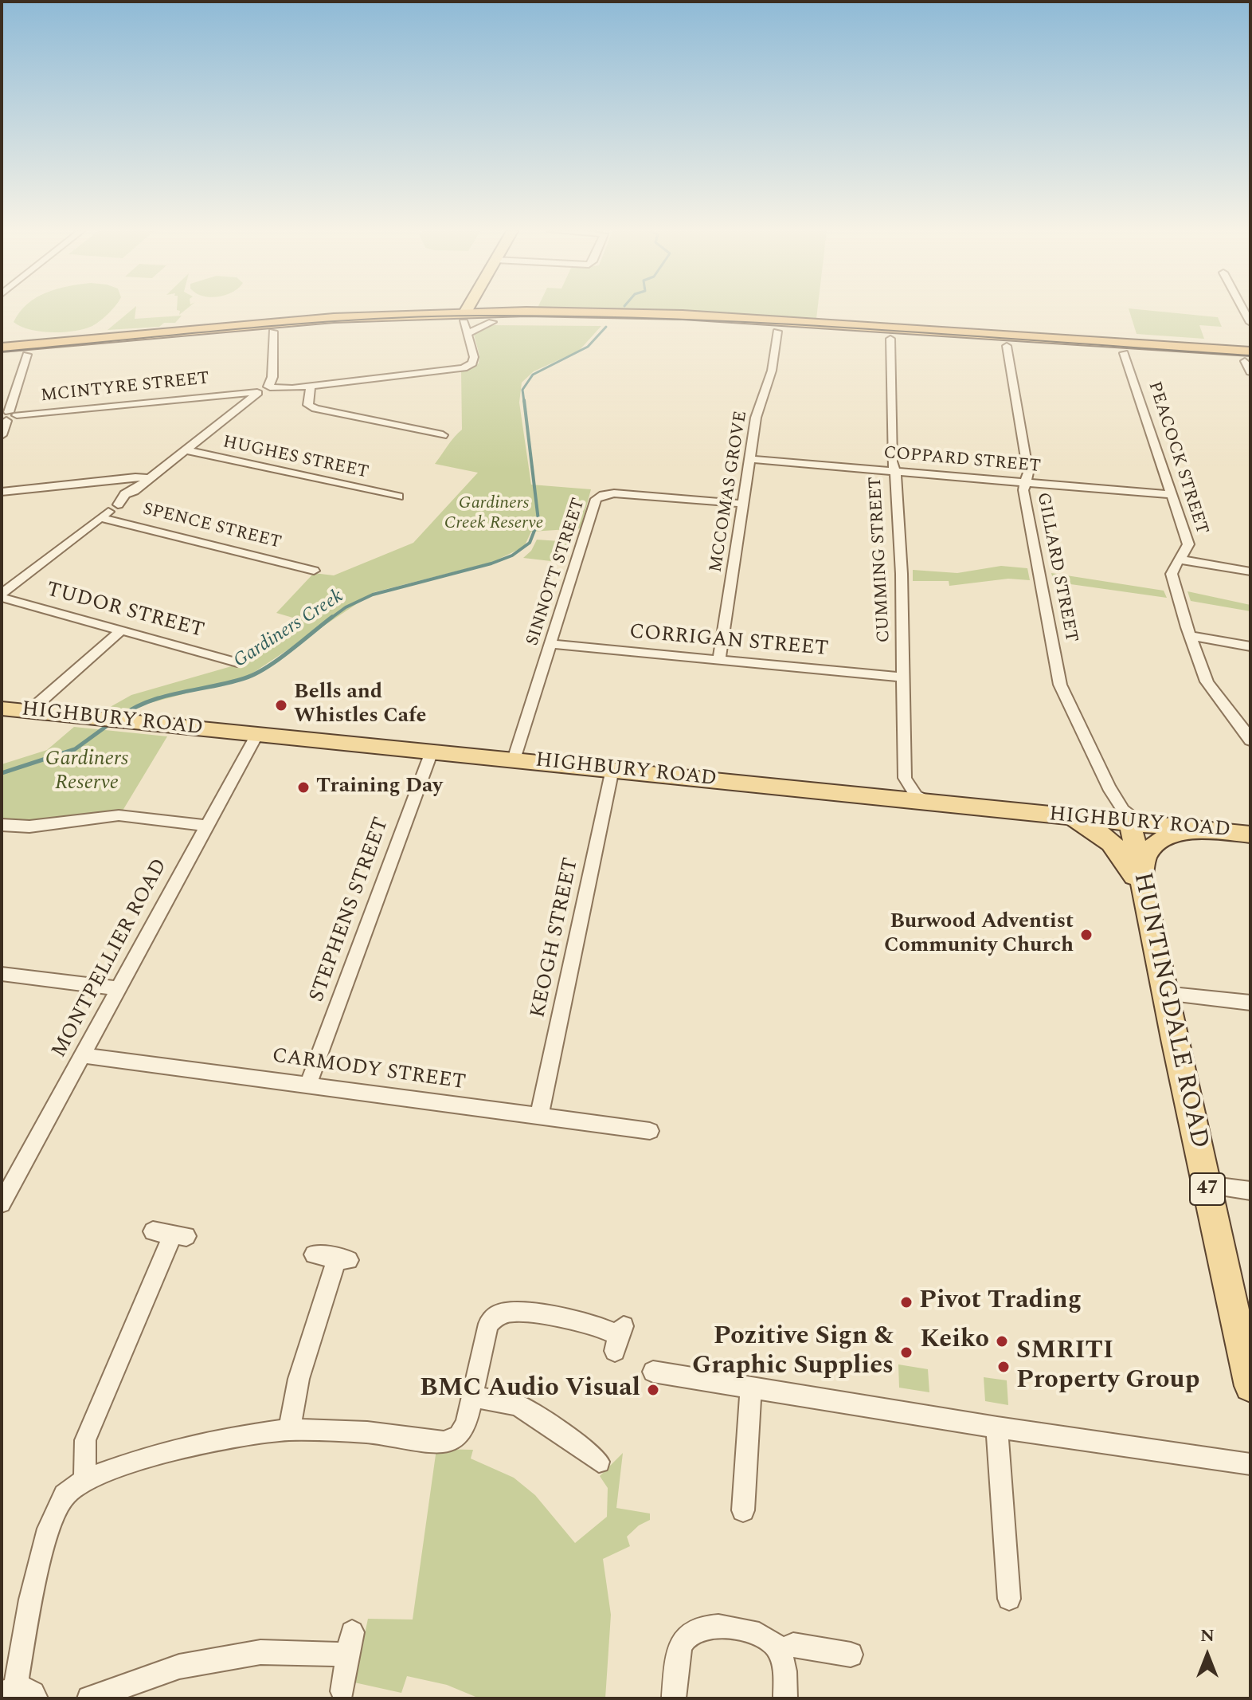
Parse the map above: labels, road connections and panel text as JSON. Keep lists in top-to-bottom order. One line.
{"streets":{"main road":["HIGHBURY ROAD","HUNTINGDALE ROAD","47"],"street":["MCINTYRE STREET","HUGHES STREET","PEACOCK STREET","COPPARD STREET","MCCOMAS GROVE","SPENCE STREET","CUMMING STREET","GILLARD STREET","SINNOTT STREET","TUDOR STREET","CORRIGAN STREET","STEPHENS STREET","KEOGH STREET","MONTPELLIER ROAD","CARMODY STREET"]},"crossings":[["PEACOCK STREET","COPPARD STREET"],["COPPARD STREET","MCCOMAS GROVE"],["COPPARD STREET","CUMMING STREET"],["COPPARD STREET","GILLARD STREET"],["MCCOMAS GROVE","SINNOTT STREET"],["MCCOMAS GROVE","CORRIGAN STREET"],["CUMMING STREET","CORRIGAN STREET"],["GILLARD STREET","HIGHBURY ROAD"],["GILLARD STREET","HUNTINGDALE ROAD"],["SINNOTT STREET","CORRIGAN STREET"],["SINNOTT STREET","HIGHBURY ROAD"],["HIGHBURY ROAD","STEPHENS STREET"],["HIGHBURY ROAD","KEOGH STREET"],["HIGHBURY ROAD","MONTPELLIER ROAD"],["HIGHBURY ROAD","HUNTINGDALE ROAD"],["HIGHBURY ROAD","47"],["STEPHENS STREET","CARMODY STREET"],["KEOGH STREET","CARMODY STREET"],["MONTPELLIER ROAD","CARMODY STREET"],["HUNTINGDALE ROAD","47"]],"water":["Gardiners Creek"],"parks":["Gardiners Creek Reserve","Gardiners Reserve"],"places":["Bells and Whistles Cafe","Training Day","Burwood Adventist Community Church","Pivot Trading","Keiko","Pozitive Sign & Graphic Supplies","SMRITI Property Group","BMC Audio Visual"],"north":"top"}
